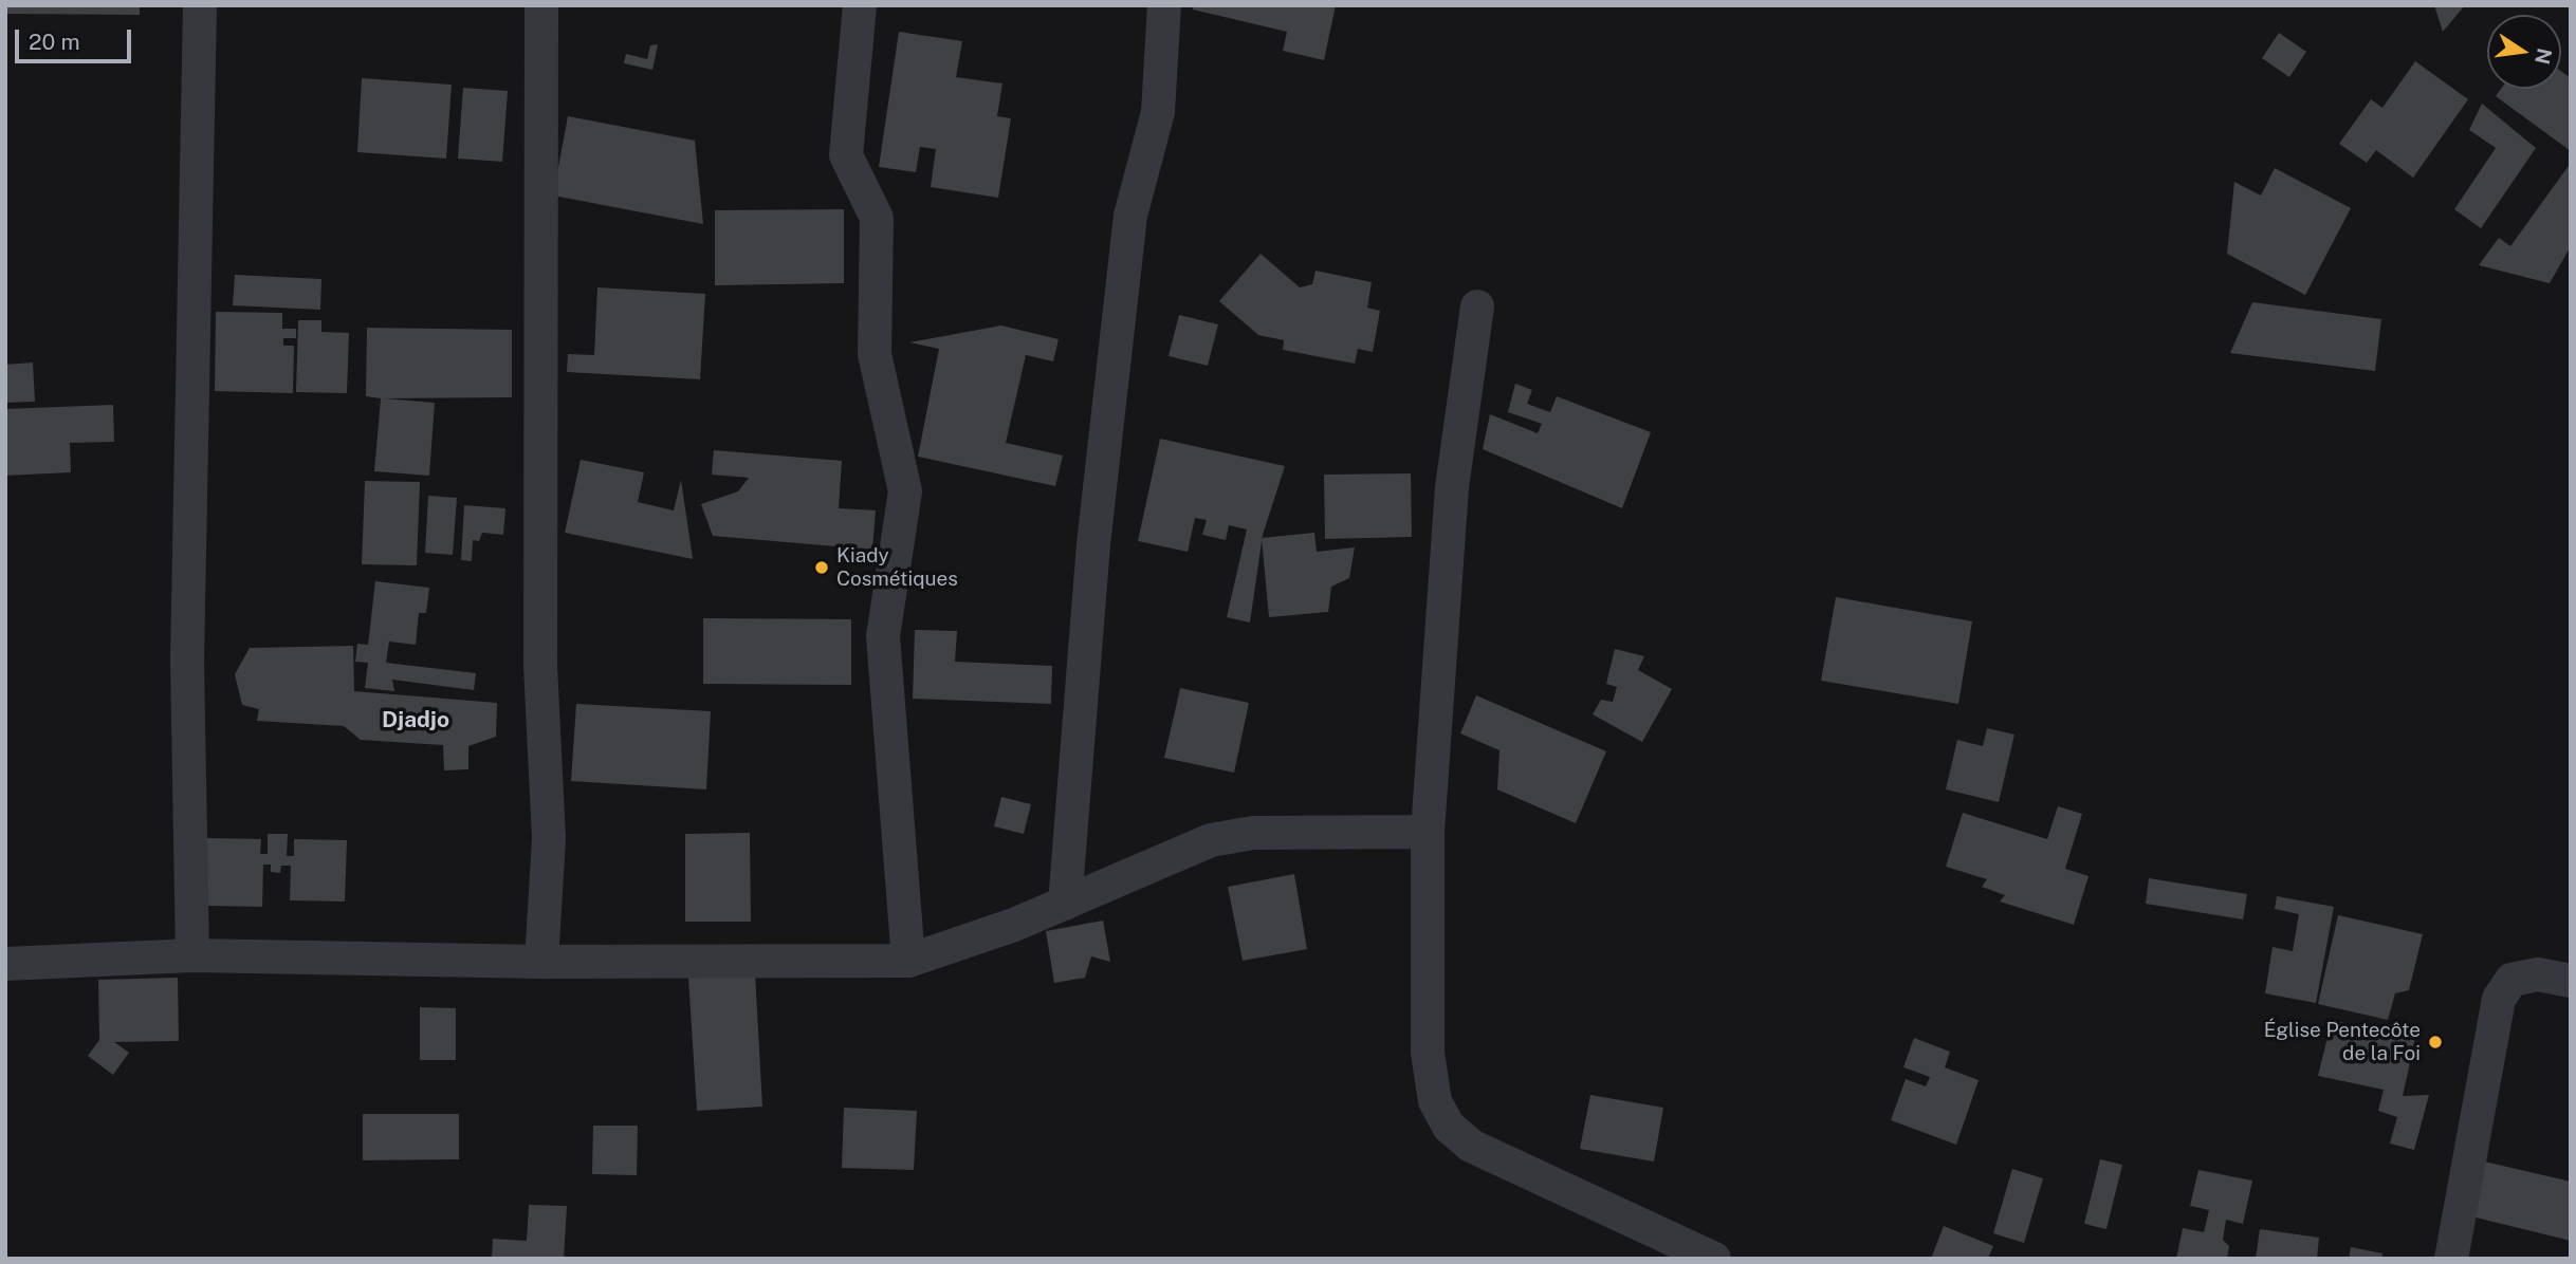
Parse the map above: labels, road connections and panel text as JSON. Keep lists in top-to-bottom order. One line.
{"districts":["Djadjo"],"places":["Kiady Cosmétiques","Église Pentecôte de la Foi"],"scale_bar":"20 m","north":"right"}
